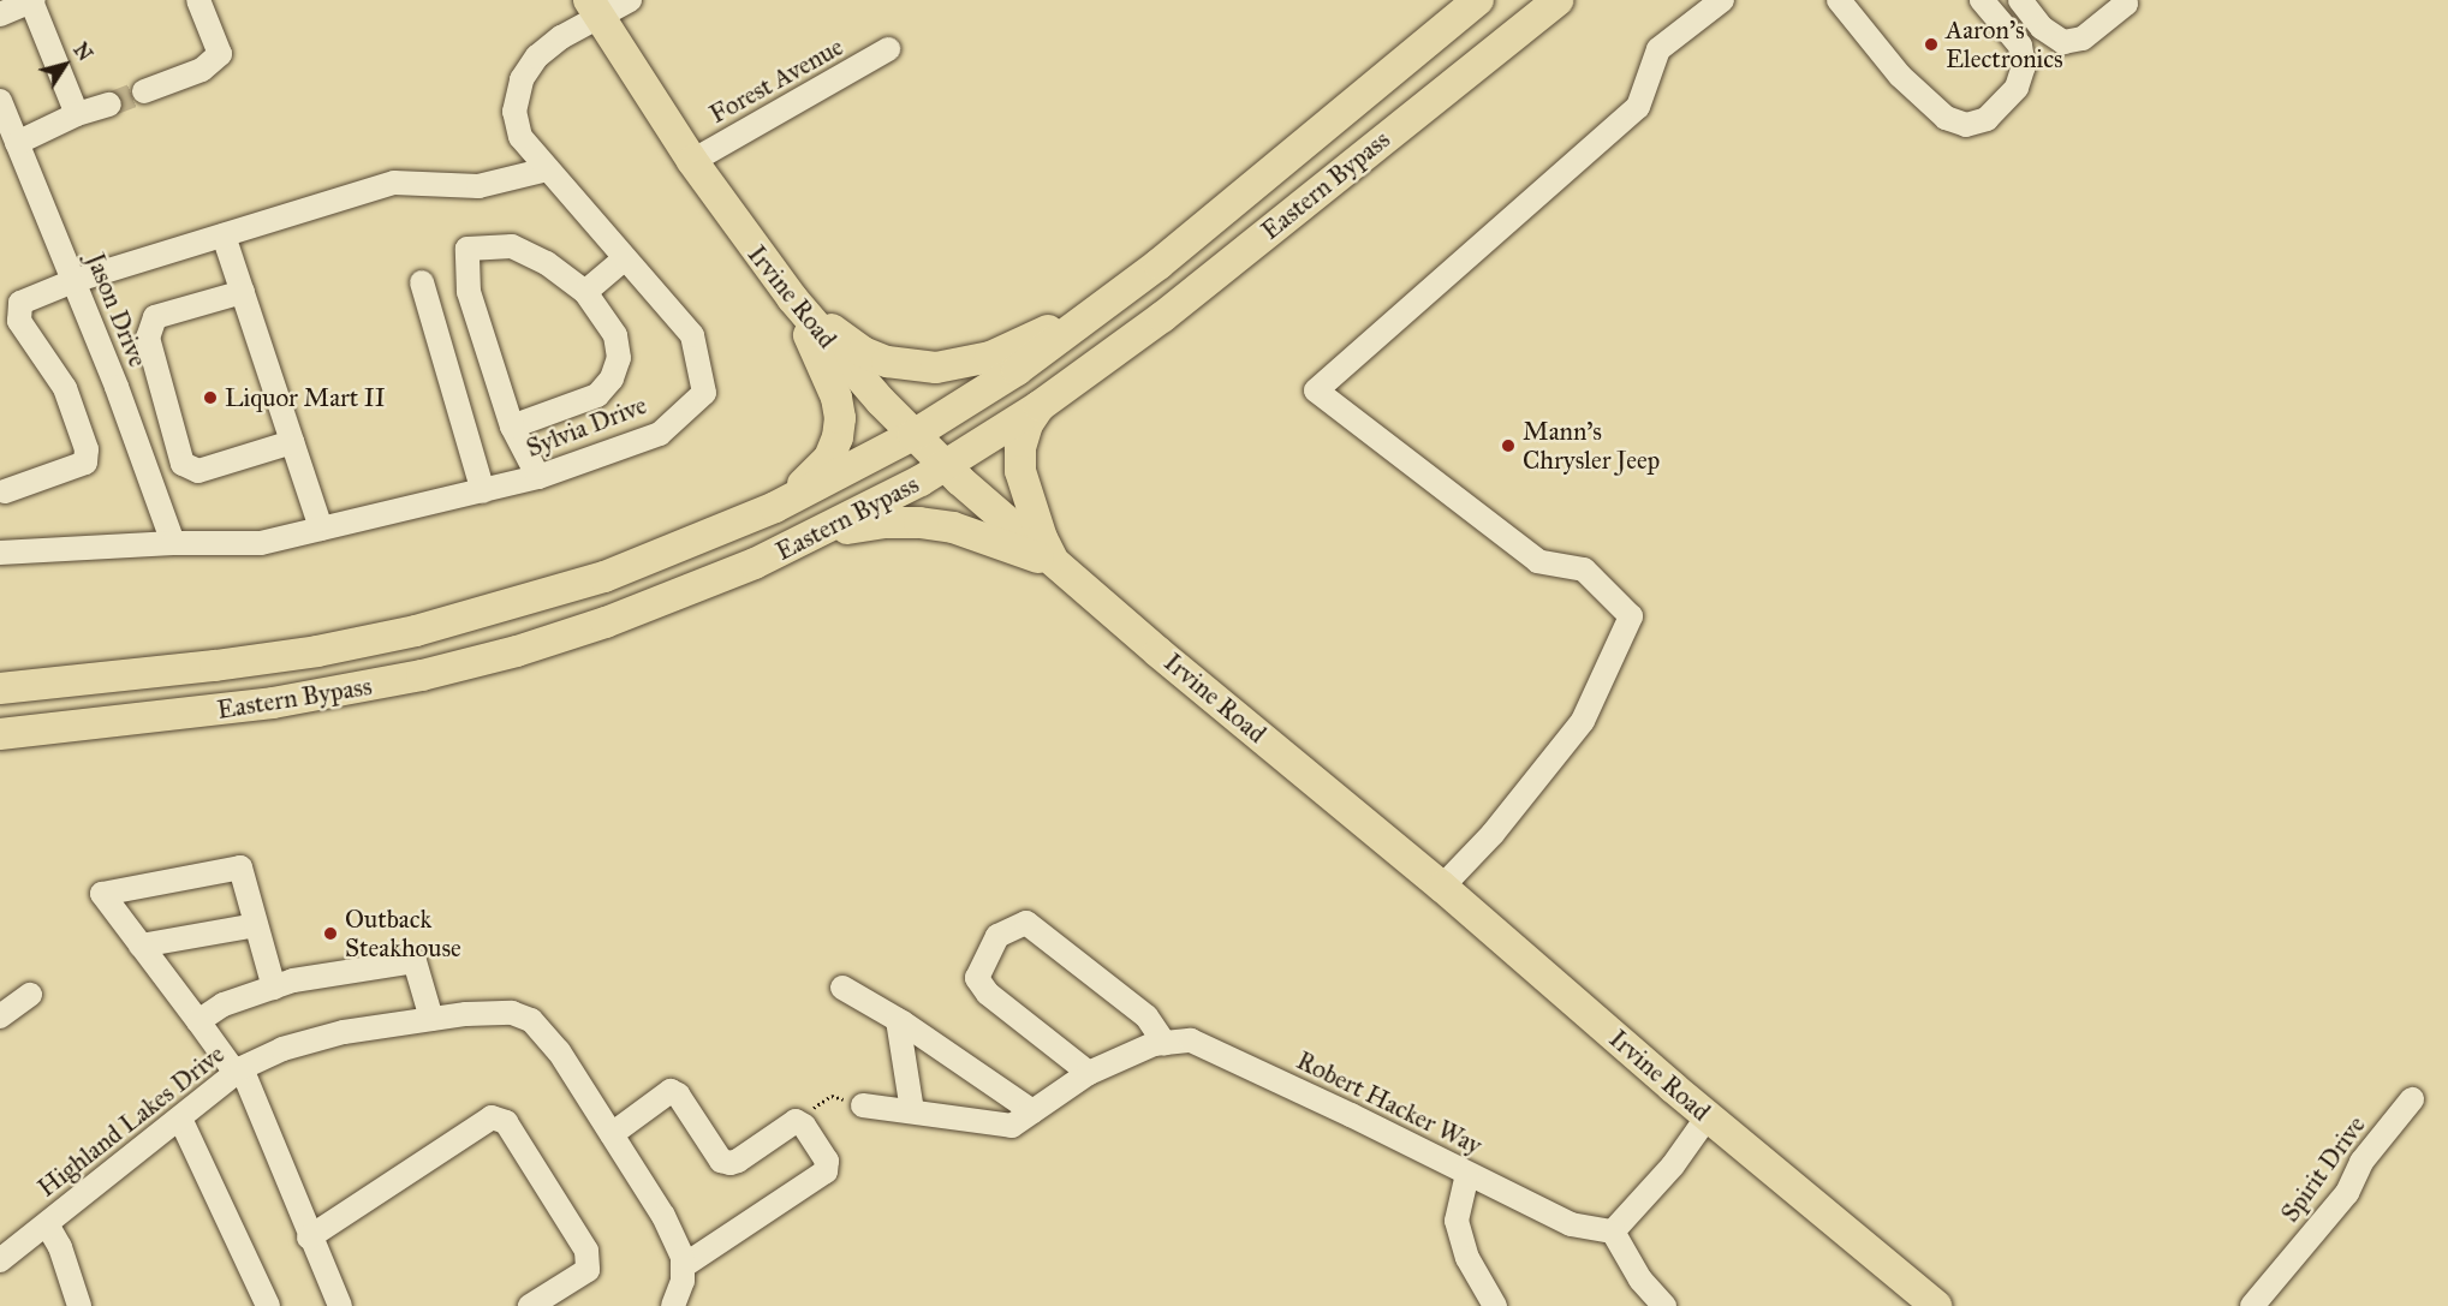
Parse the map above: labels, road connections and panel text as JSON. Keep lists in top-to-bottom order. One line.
{"streets":{"main road":["Eastern Bypass","Irvine Road"],"street":["Forest Avenue","Jason Drive","Sylvia Drive","Robert Hacker Way","Highland Lakes Drive","Spirit Drive"]},"crossings":[["Forest Avenue","Irvine Road"],["Eastern Bypass","Irvine Road"],["Irvine Road","Sylvia Drive"],["Jason Drive","Sylvia Drive"]],"places":["Aaron's Electronics","Liquor Mart II","Mann's Chrysler Jeep","Outback Steakhouse"],"north":"top right"}
